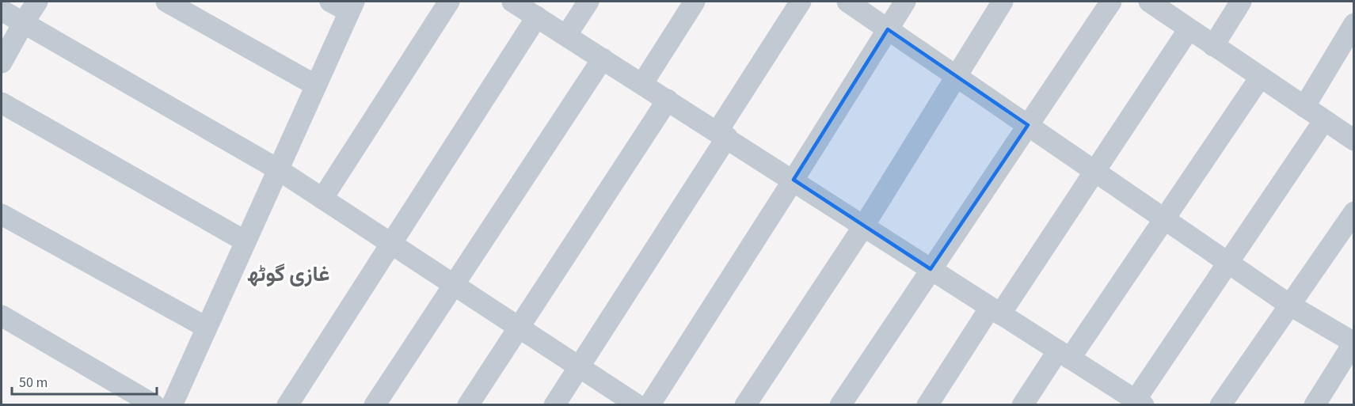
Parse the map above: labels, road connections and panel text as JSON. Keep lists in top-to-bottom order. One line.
{"districts":["غازی گوٹھ"],"scale_bar":"50 m"}
